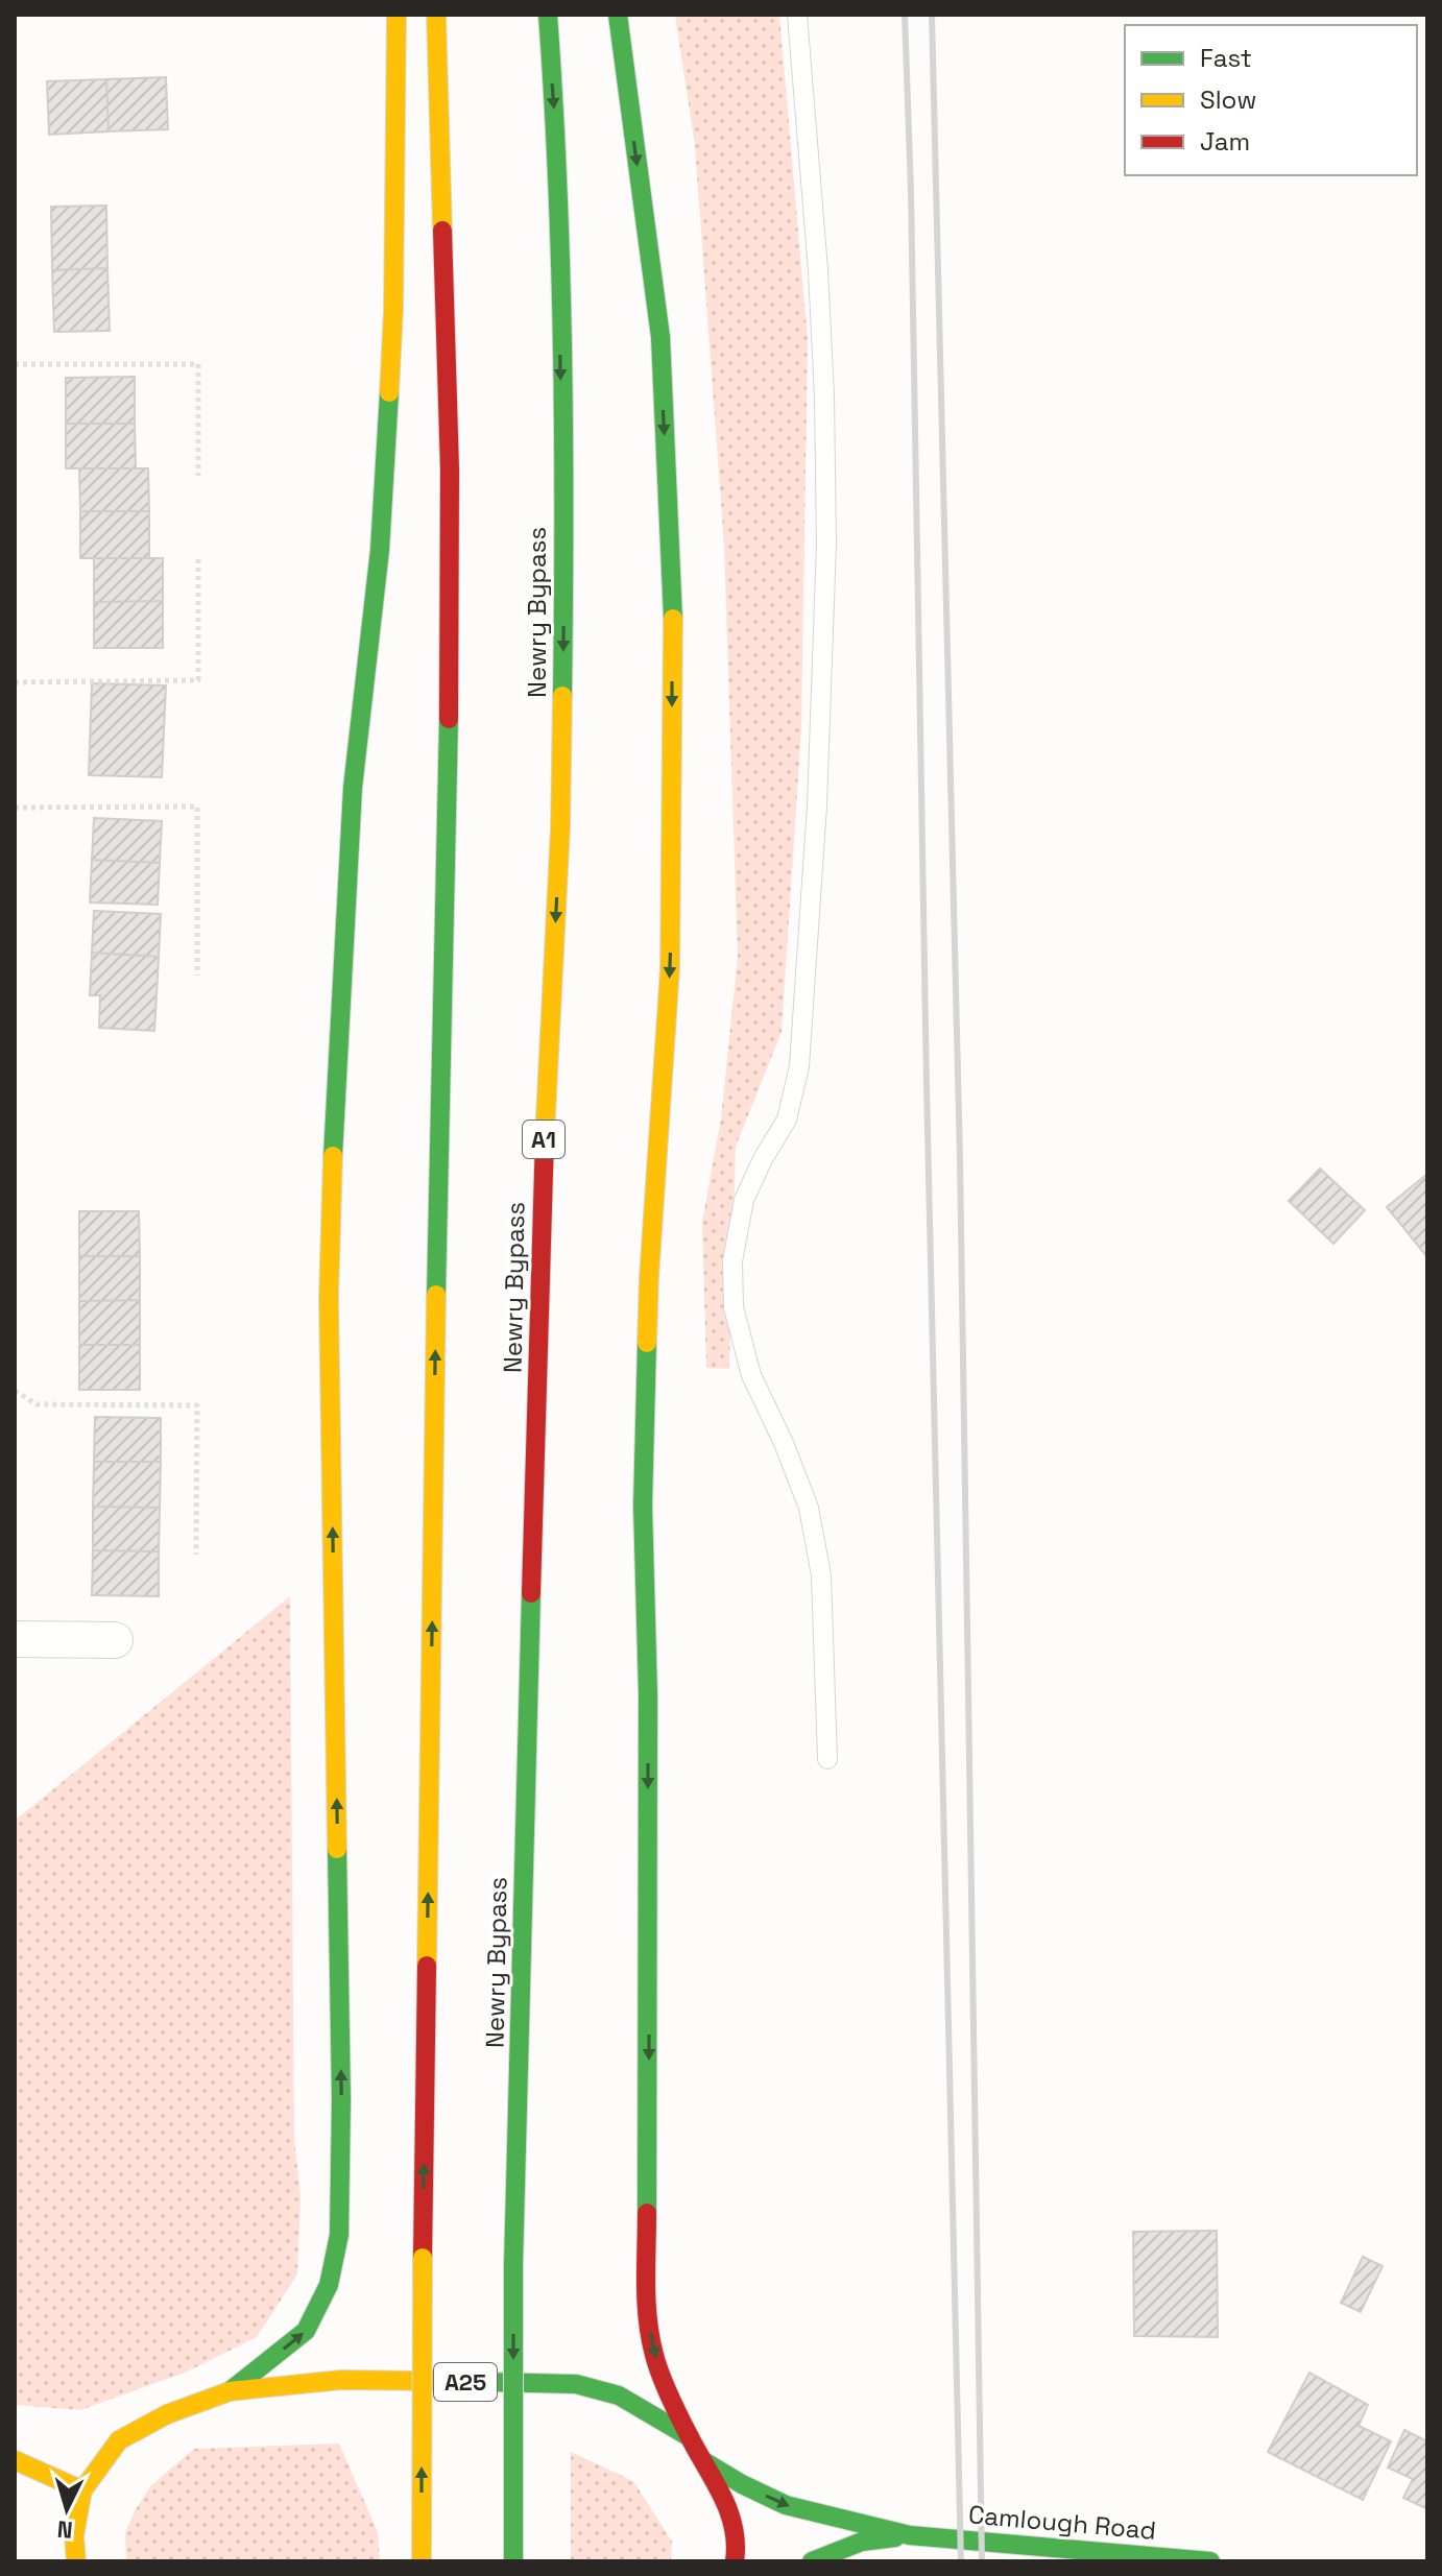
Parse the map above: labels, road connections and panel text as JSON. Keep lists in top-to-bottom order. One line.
{"streets":{"main road":["Newry Bypass","A1","A25","Camlough Road"]},"crossings":[["A25","Camlough Road"]],"legend":["Fast","Slow","Jam"],"north":"bottom"}
